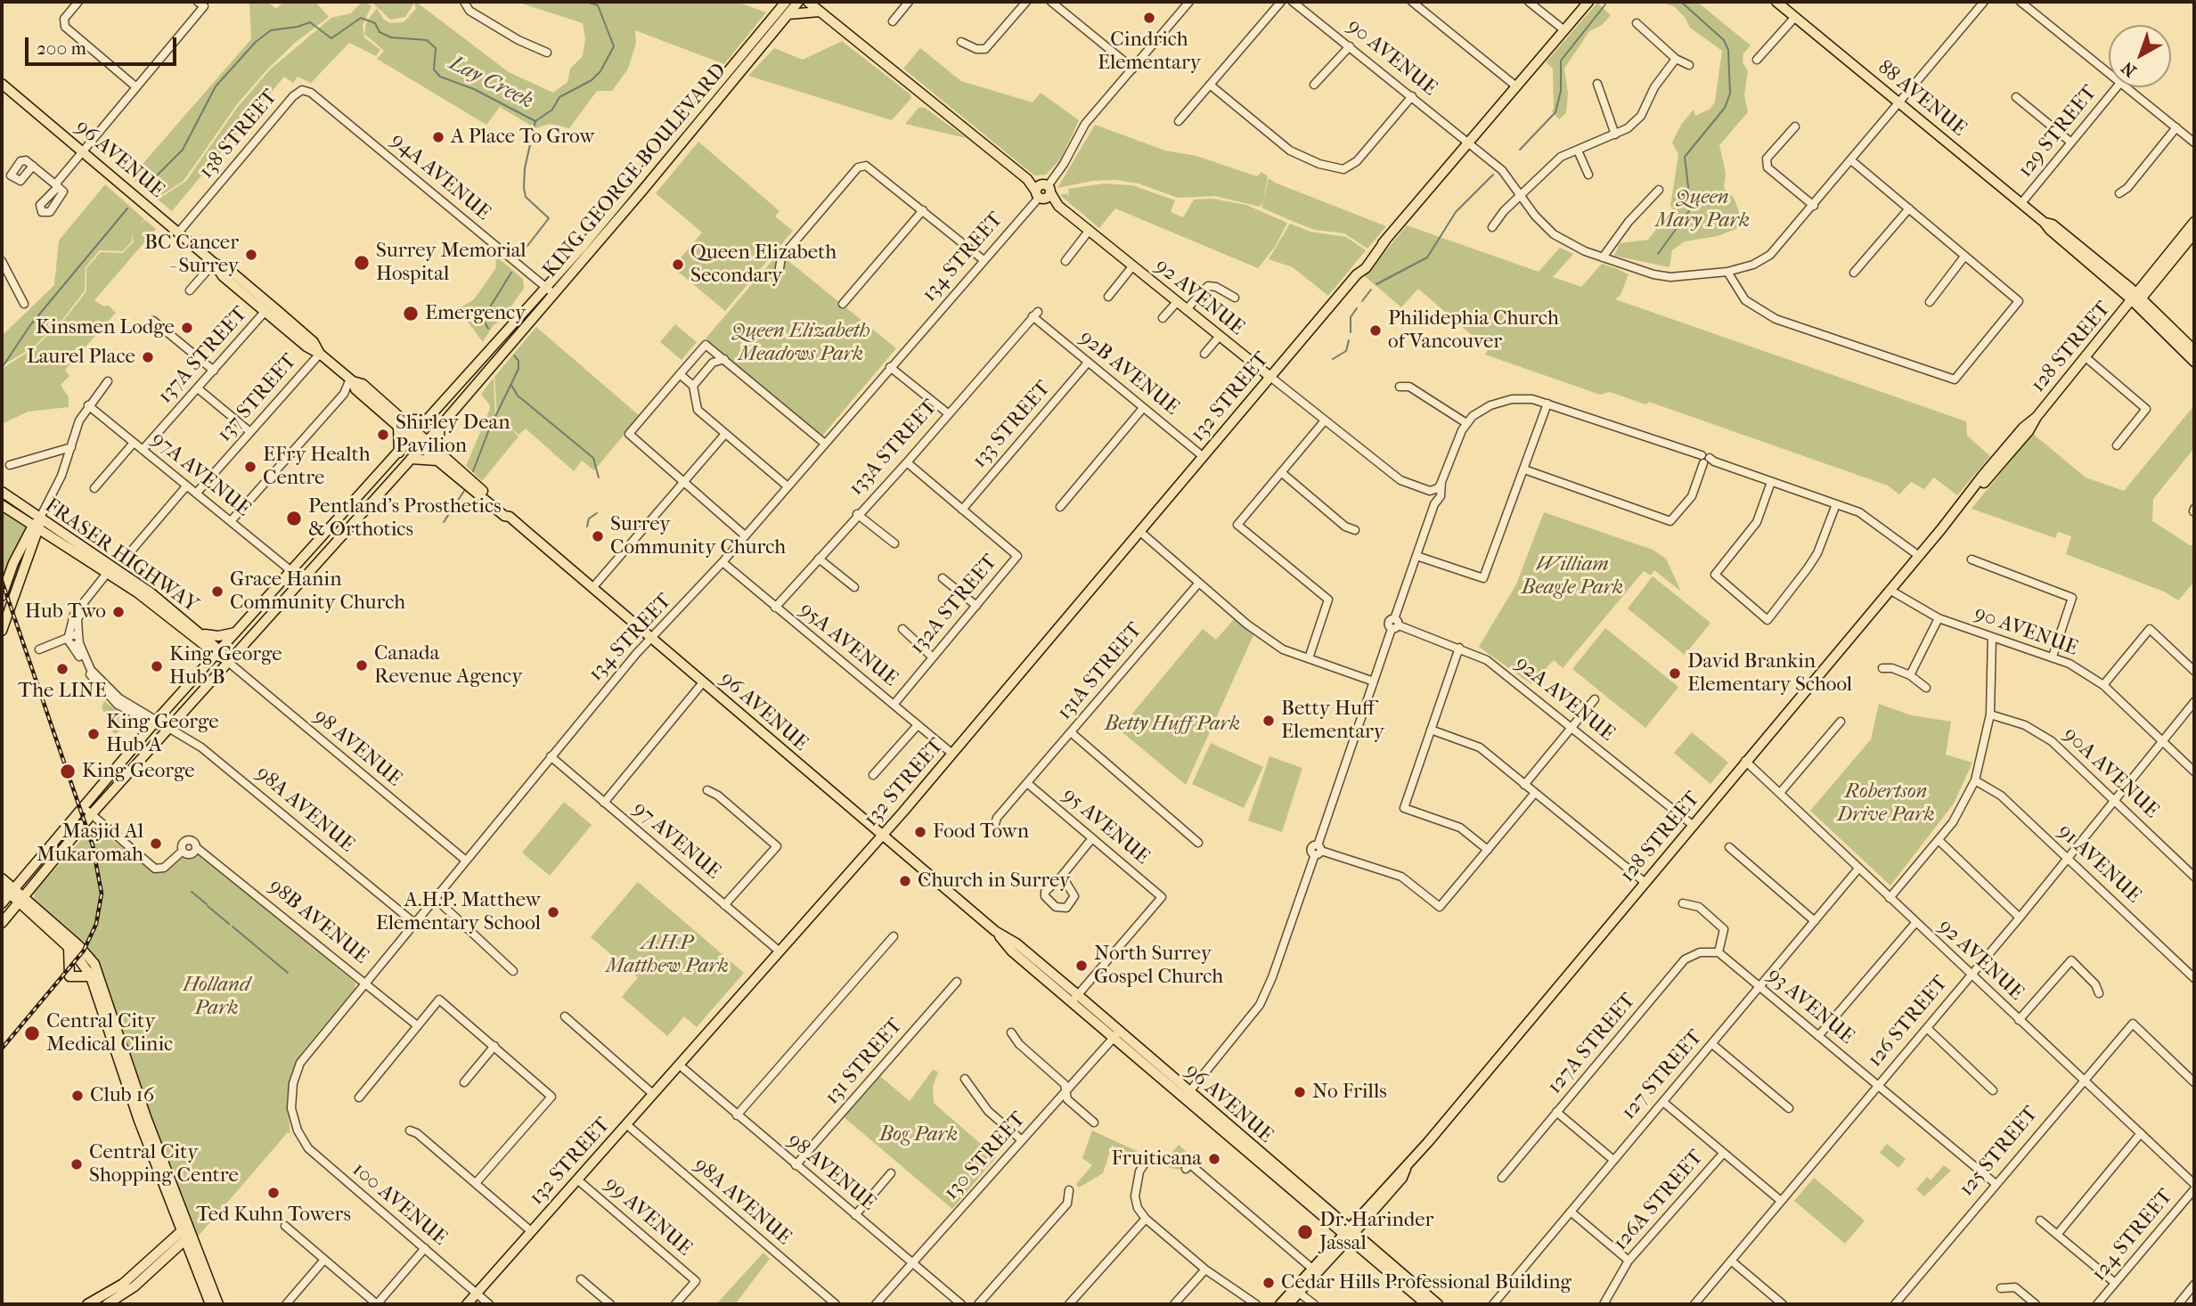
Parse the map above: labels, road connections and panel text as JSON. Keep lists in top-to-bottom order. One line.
{"streets":{"main road":["88 AVENUE","96 AVENUE","KING GEORGE BOULEVARD","92 AVENUE","128 STREET","132 STREET","FRASER HIGHWAY"],"street":["90 AVENUE","129 STREET","138 STREET","94A AVENUE","134 STREET","137A STREET","92B AVENUE","137 STREET","133 STREET","133A STREET","97A AVENUE","132A STREET","95A AVENUE","131A STREET","92A AVENUE","98 AVENUE","90A AVENUE","98A AVENUE","95 AVENUE","97 AVENUE","91 AVENUE","98B AVENUE","93 AVENUE","126 STREET","127A STREET","131 STREET","127 STREET","125 STREET","130 STREET","126A STREET","100 AVENUE","99 AVENUE","124 STREET"]},"crossings":[["90 AVENUE","88 AVENUE"],["90 AVENUE","128 STREET"],["90 AVENUE","132 STREET"],["90 AVENUE","126 STREET"],["88 AVENUE","129 STREET"],["88 AVENUE","128 STREET"],["138 STREET","96 AVENUE"],["138 STREET","94A AVENUE"],["96 AVENUE","KING GEORGE BOULEVARD"],["96 AVENUE","134 STREET"],["96 AVENUE","128 STREET"],["96 AVENUE","137A STREET"],["96 AVENUE","132 STREET"],["96 AVENUE","137 STREET"],["96 AVENUE","95 AVENUE"],["96 AVENUE","130 STREET"],["KING GEORGE BOULEVARD","94A AVENUE"],["KING GEORGE BOULEVARD","97A AVENUE"],["KING GEORGE BOULEVARD","FRASER HIGHWAY"],["KING GEORGE BOULEVARD","98 AVENUE"],["KING GEORGE BOULEVARD","98A AVENUE"],["134 STREET","92 AVENUE"],["134 STREET","95A AVENUE"],["134 STREET","98 AVENUE"],["134 STREET","98A AVENUE"],["134 STREET","97 AVENUE"],["134 STREET","98B AVENUE"],["134 STREET","100 AVENUE"],["92 AVENUE","128 STREET"],["92 AVENUE","132 STREET"],["92 AVENUE","126 STREET"],["92 AVENUE","127 STREET"],["92 AVENUE","125 STREET"],["128 STREET","92A AVENUE"],["137A STREET","97A AVENUE"],["92B AVENUE","132 STREET"],["92B AVENUE","133 STREET"],["92B AVENUE","133A STREET"],["132 STREET","95A AVENUE"],["132 STREET","98 AVENUE"],["132 STREET","98A AVENUE"],["132 STREET","97 AVENUE"],["132 STREET","100 AVENUE"],["132 STREET","99 AVENUE"],["137 STREET","97A AVENUE"],["133 STREET","132A STREET"],["133A STREET","95A AVENUE"],["132A STREET","95A AVENUE"],["131A STREET","95 AVENUE"],["98 AVENUE","131 STREET"],["98 AVENUE","130 STREET"],["90A AVENUE","126 STREET"],["91 AVENUE","126 STREET"],["93 AVENUE","126 STREET"],["93 AVENUE","127A STREET"],["93 AVENUE","127 STREET"],["93 AVENUE","125 STREET"]],"water":["Lay Creek"],"parks":["Queen Mary Park","Queen Elizabeth Meadows Park","William Beagle Park","Betty Huff Park","Robertson Drive Park","A.H.P Matthew Park","Holland Park","Bog Park"],"places":["Cindrich Elementary","A Place To Grow","BC Cancer - Surrey","Surrey Memorial Hospital","Queen Elizabeth Secondary","Emergency","Kinsmen Lodge","Philidephia Church of Vancouver","Laurel Place","Shirley Dean Pavilion","EFry Health Centre","Pentland's Prosthetics & Orthotics","Surrey Community Church","Grace Hanin Community Church","Hub Two","Canada Revenue Agency","King George Hub B","The LINE","David Brankin Elementary School","Betty Huff Elementary","King George Hub A","King George","Food Town","Masjid Al Mukaromah","Church in Surrey","A.H.P. Matthew Elementary School","North Surrey Gospel Church","Central City Medical Clinic","No Frills","Club 16","Fruiticana","Central City Shopping Centre","Ted Kuhn Towers","Dr. Harinder Jassal","Cedar Hills Professional Building"],"scale_bar":"200 m","north":"bottom left"}
